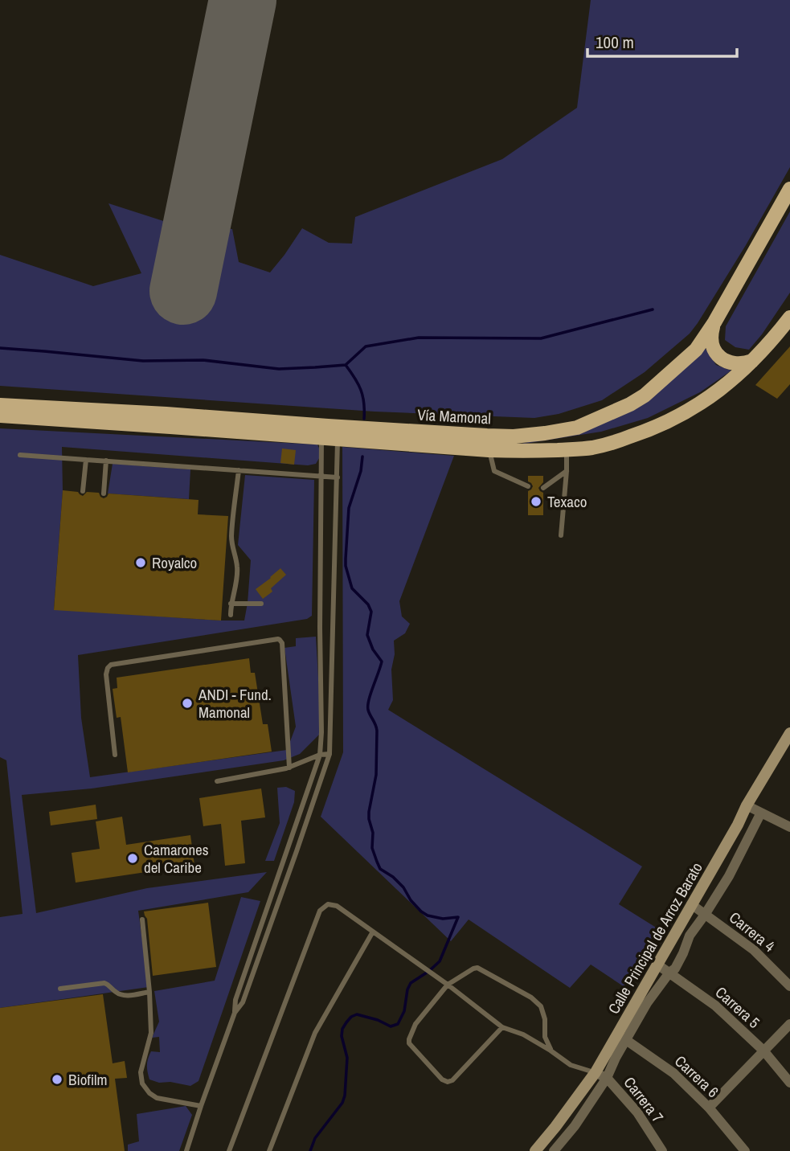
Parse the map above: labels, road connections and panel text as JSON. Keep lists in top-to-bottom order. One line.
{"streets":{"main road":["Vía Mamonal"],"street":["Carrera 4","Calle Principal de Arroz Barato","Carrera 5","Carrera 6","Carrera 7"]},"crossings":[["Carrera 4","Calle Principal de Arroz Barato"],["Calle Principal de Arroz Barato","Carrera 5"],["Calle Principal de Arroz Barato","Carrera 6"],["Calle Principal de Arroz Barato","Carrera 7"]],"places":["Texaco","Royalco","ANDI - Fund. Mamonal","Camarones del Caribe","Biofilm"],"scale_bar":"100 m"}
